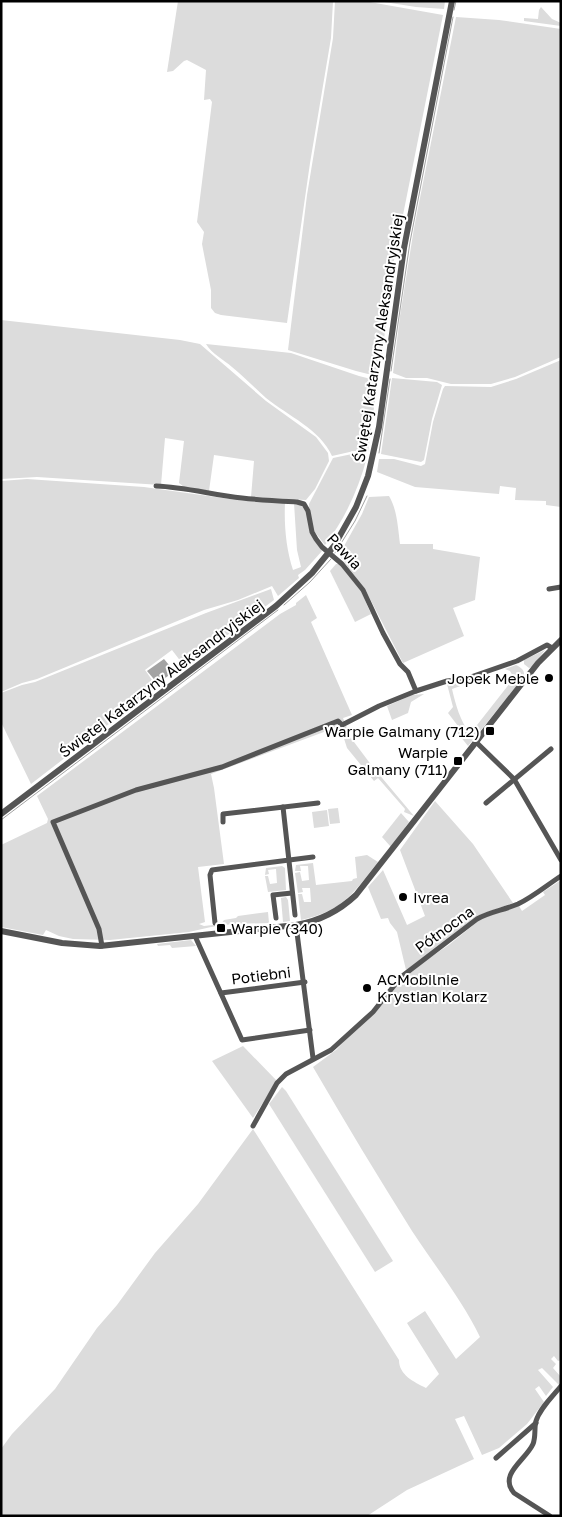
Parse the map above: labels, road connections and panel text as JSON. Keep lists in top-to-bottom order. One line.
{"streets":{"street":["Świętej Katarzyny Aleksandryjskiej","Pawia","Północna","Potiebni"]},"crossings":[["Świętej Katarzyny Aleksandryjskiej","Pawia"]],"places":{"other":["Jopek Meble","Ivrea","ACMobilnie Krystian Kolarz"],"transit":["Warpie Galmany (712)","Warpie Galmany (711)","Warpie (340)"]}}
